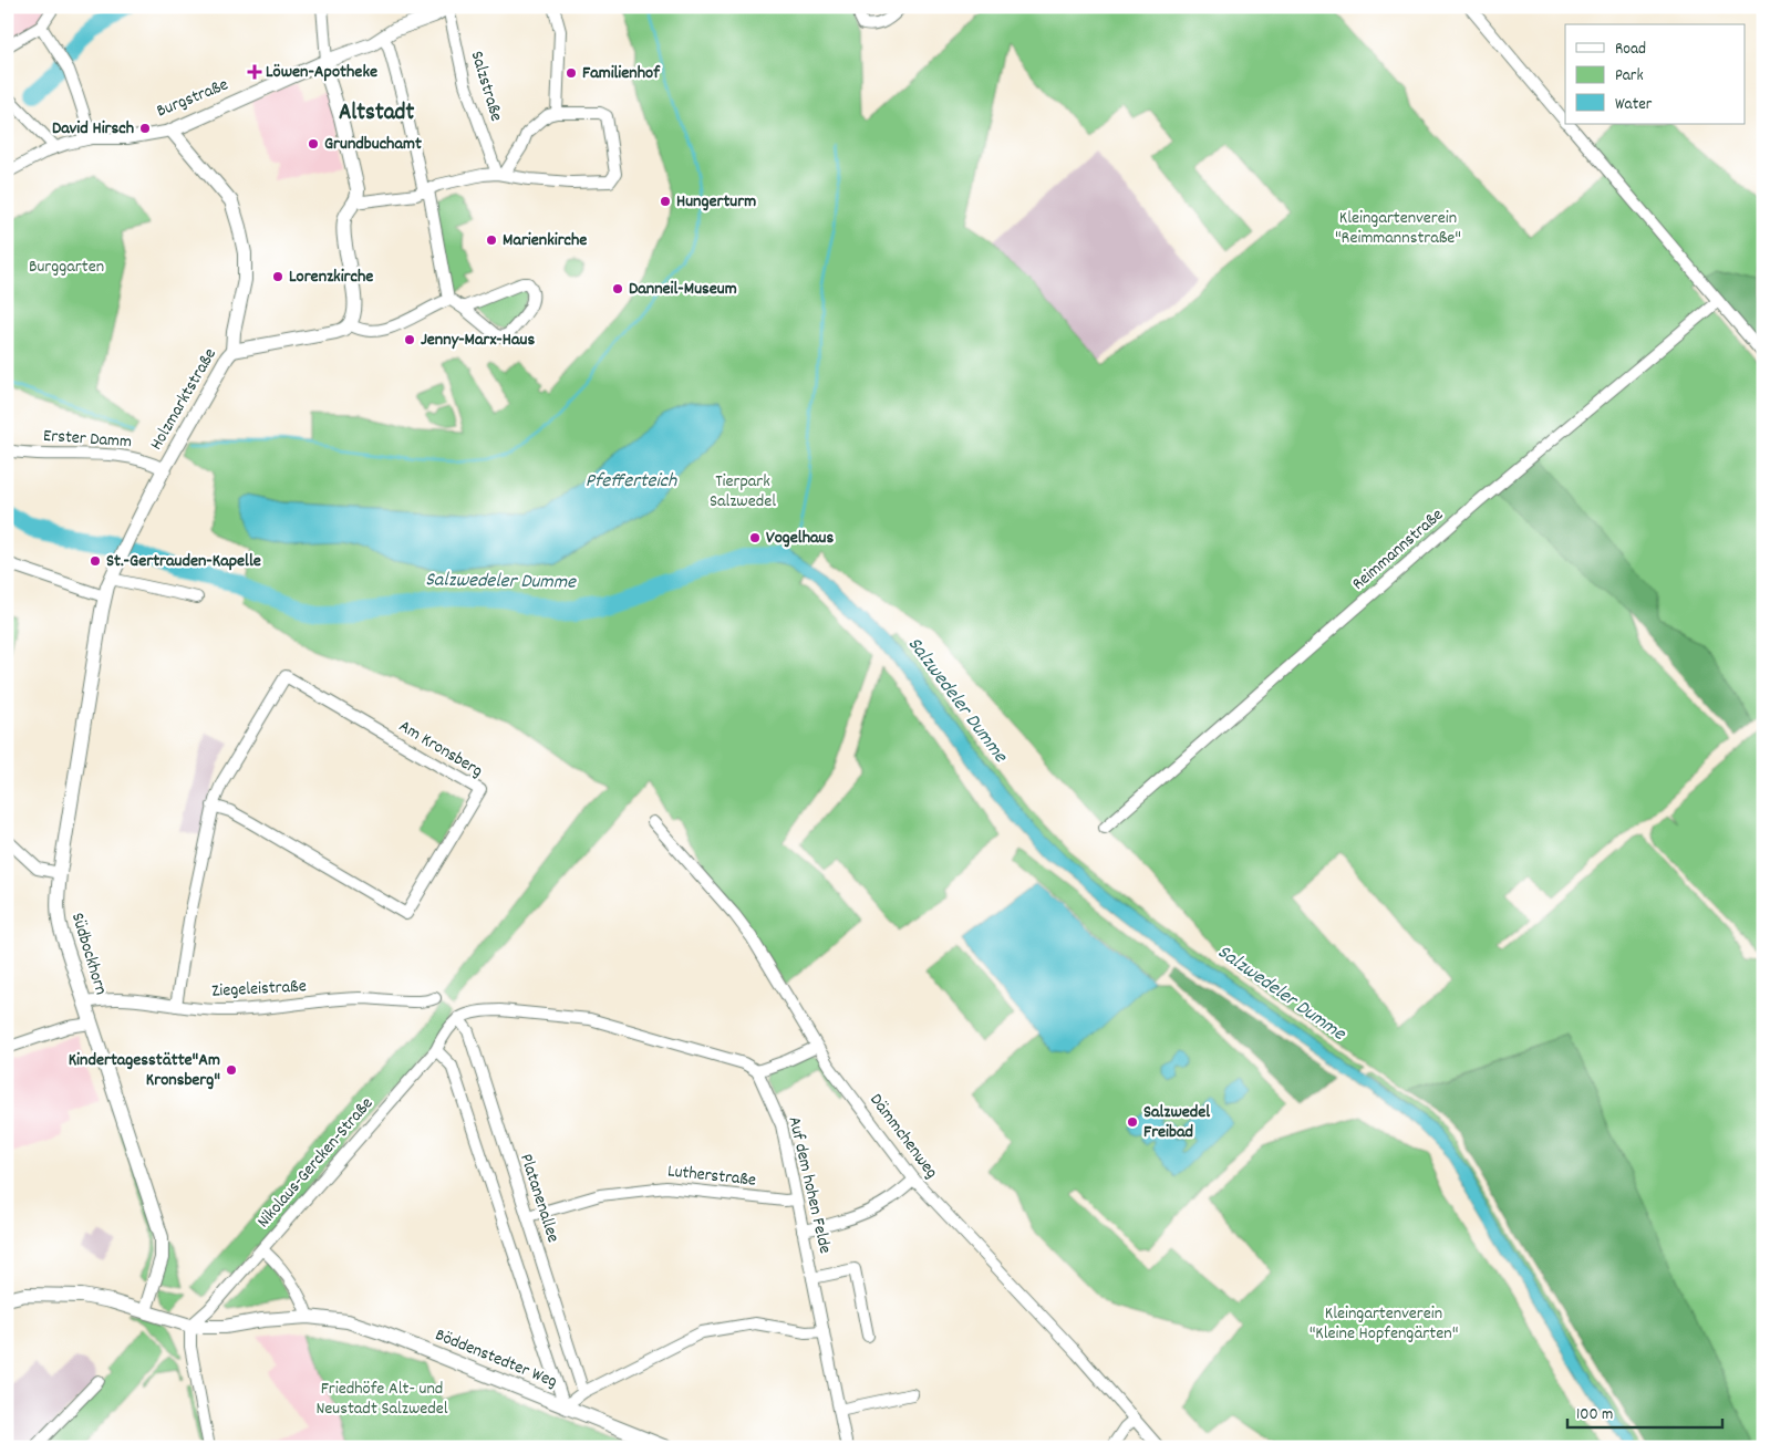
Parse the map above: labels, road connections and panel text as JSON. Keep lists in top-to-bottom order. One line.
{"streets":{"street":["Salzstraße","Burgstraße","Holzmarktstraße","Erster Damm","Reimmannstraße","Am Kronsberg","Südbockhorn","Ziegeleistraße","Dämmchenweg","Nikolaus-Gercken-Straße","Lutherstraße","Auf dem hohen Felde","Platanenallee","Böddenstedter Weg"]},"crossings":[["Salzstraße","Burgstraße"],["Burgstraße","Holzmarktstraße"],["Holzmarktstraße","Erster Damm"],["Holzmarktstraße","Südbockhorn"],["Am Kronsberg","Ziegeleistraße"],["Südbockhorn","Ziegeleistraße"],["Südbockhorn","Böddenstedter Weg"],["Nikolaus-Gercken-Straße","Platanenallee"],["Nikolaus-Gercken-Straße","Böddenstedter Weg"],["Lutherstraße","Auf dem hohen Felde"],["Lutherstraße","Platanenallee"]],"districts":["Altstadt"],"water":["Pfefferteich","Salzwedeler Dumme"],"parks":["Kleingartenverein \"Reimmannstraße\"","Burggarten","Tierpark Salzwedel","Kleingartenverein \"Kleine Hopfengärten\"","Friedhöfe Alt- und Neustadt Salzwedel"],"places":{"health":["Löwen-Apotheke"],"other":["Familienhof","David Hirsch","Grundbuchamt","Hungerturm","Marienkirche","Lorenzkirche","Danneil-Museum","Jenny-Marx-Haus","Vogelhaus","St.-Gertrauden-Kapelle","Kindertagesstätte\"Am Kronsberg\"","Salzwedel Freibad"]},"legend":["Road","Park","Water"],"scale_bar":"100 m"}
